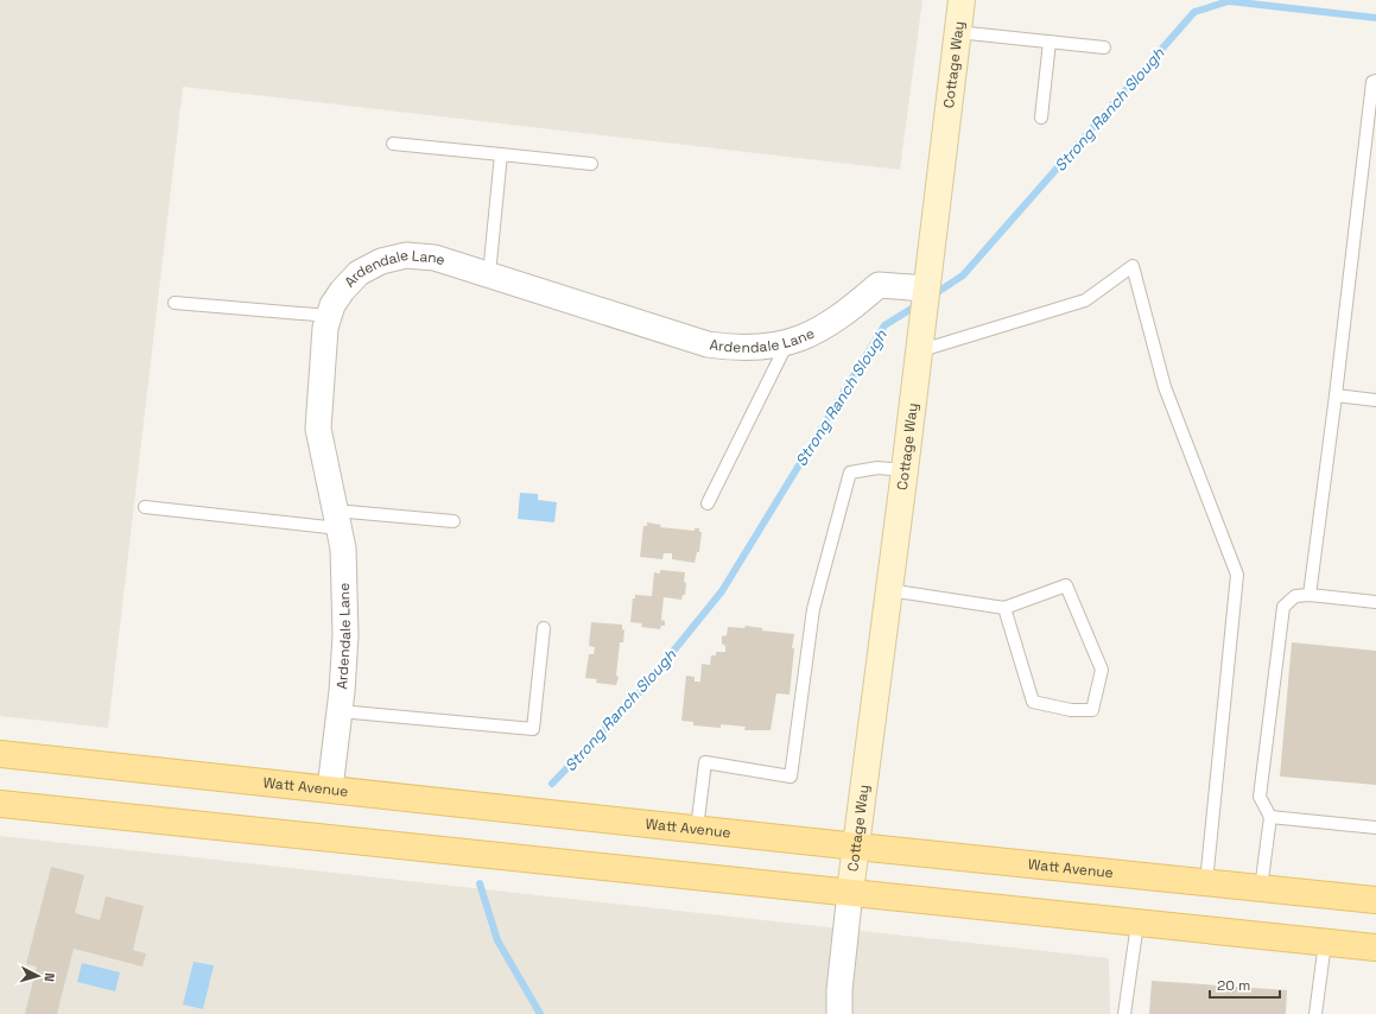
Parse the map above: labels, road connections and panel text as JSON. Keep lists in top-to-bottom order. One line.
{"streets":{"main road":["Watt Avenue"],"street":["Cottage Way","Ardendale Lane"]},"crossings":[["Cottage Way","Ardendale Lane"],["Cottage Way","Watt Avenue"],["Ardendale Lane","Watt Avenue"]],"water":["Strong Ranch Slough"],"scale_bar":"20 m","north":"right"}
